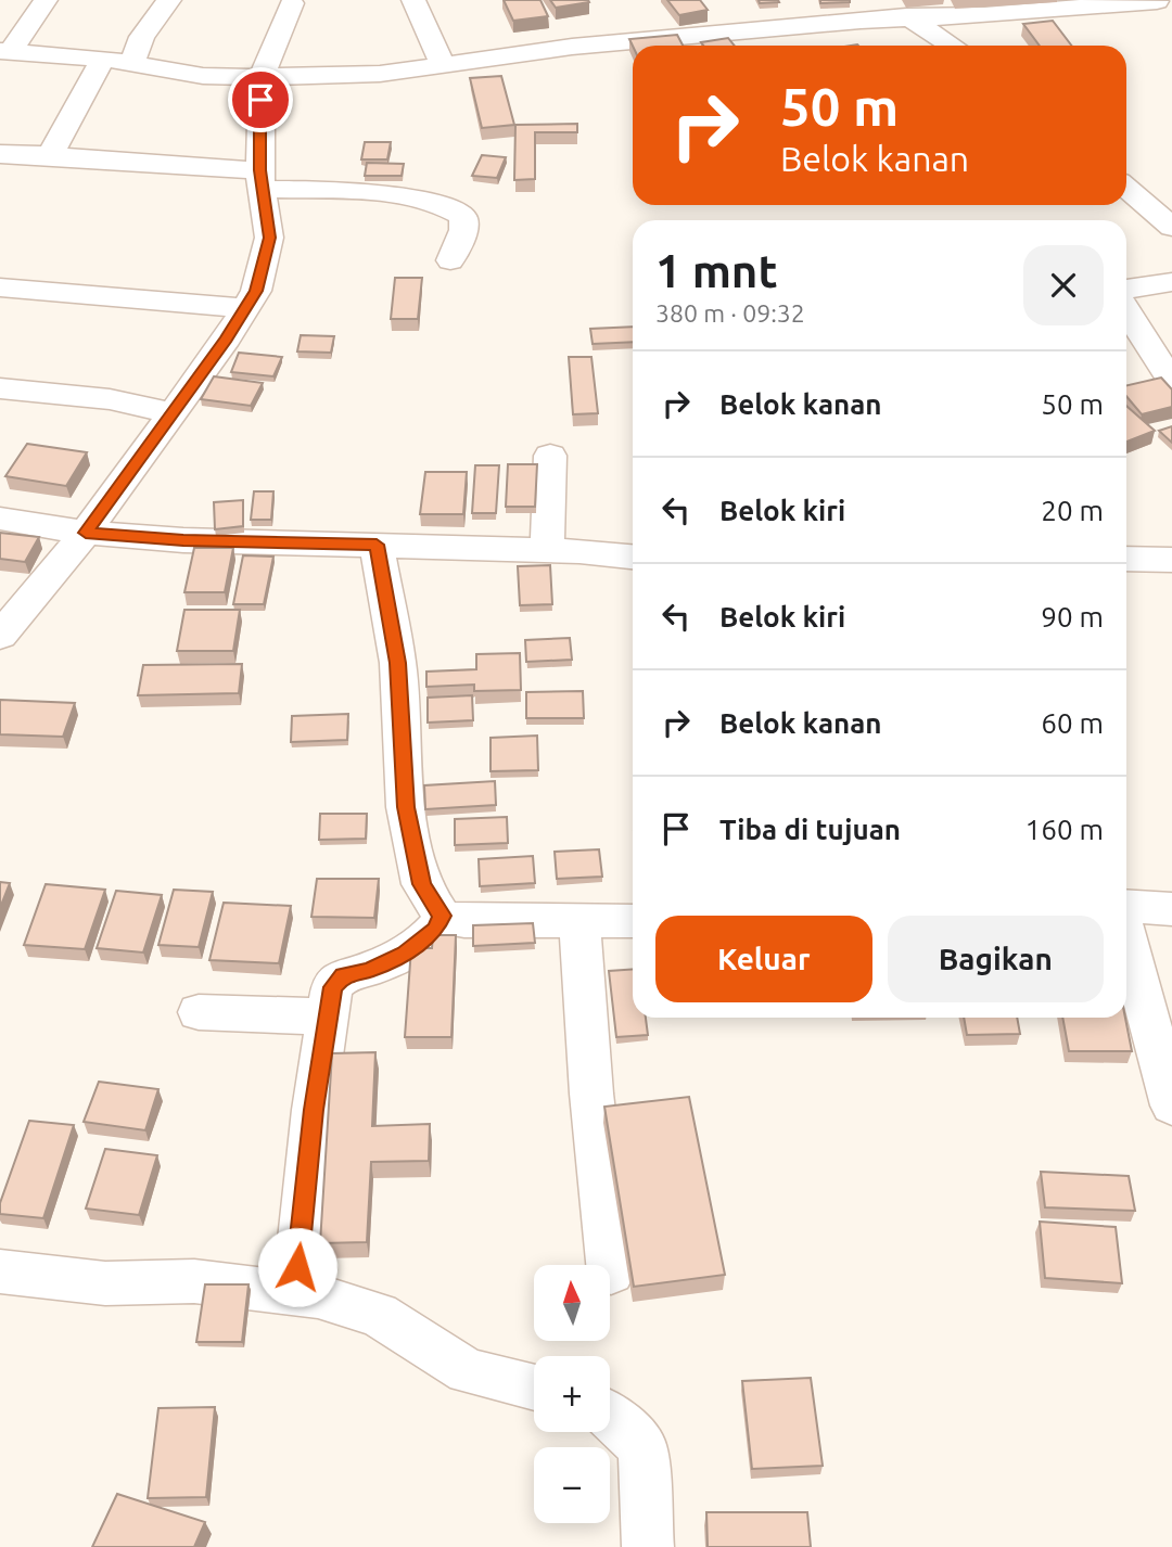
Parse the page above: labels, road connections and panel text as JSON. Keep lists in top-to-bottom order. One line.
{"north":"top","page":{"turn":["50 m","Belok kanan"],"heading":["1 mnt","380 m · 09:32"],"list":[{"name":"Belok kanan","value":"50 m"},{"name":"Belok kiri","value":"20 m"},{"name":"Belok kiri","value":"90 m"},{"name":"Belok kanan","value":"60 m"},{"name":"Tiba di tujuan","value":"160 m"}],"buttons":["Keluar","Bagikan"],"map_buttons":["+","−"]}}
